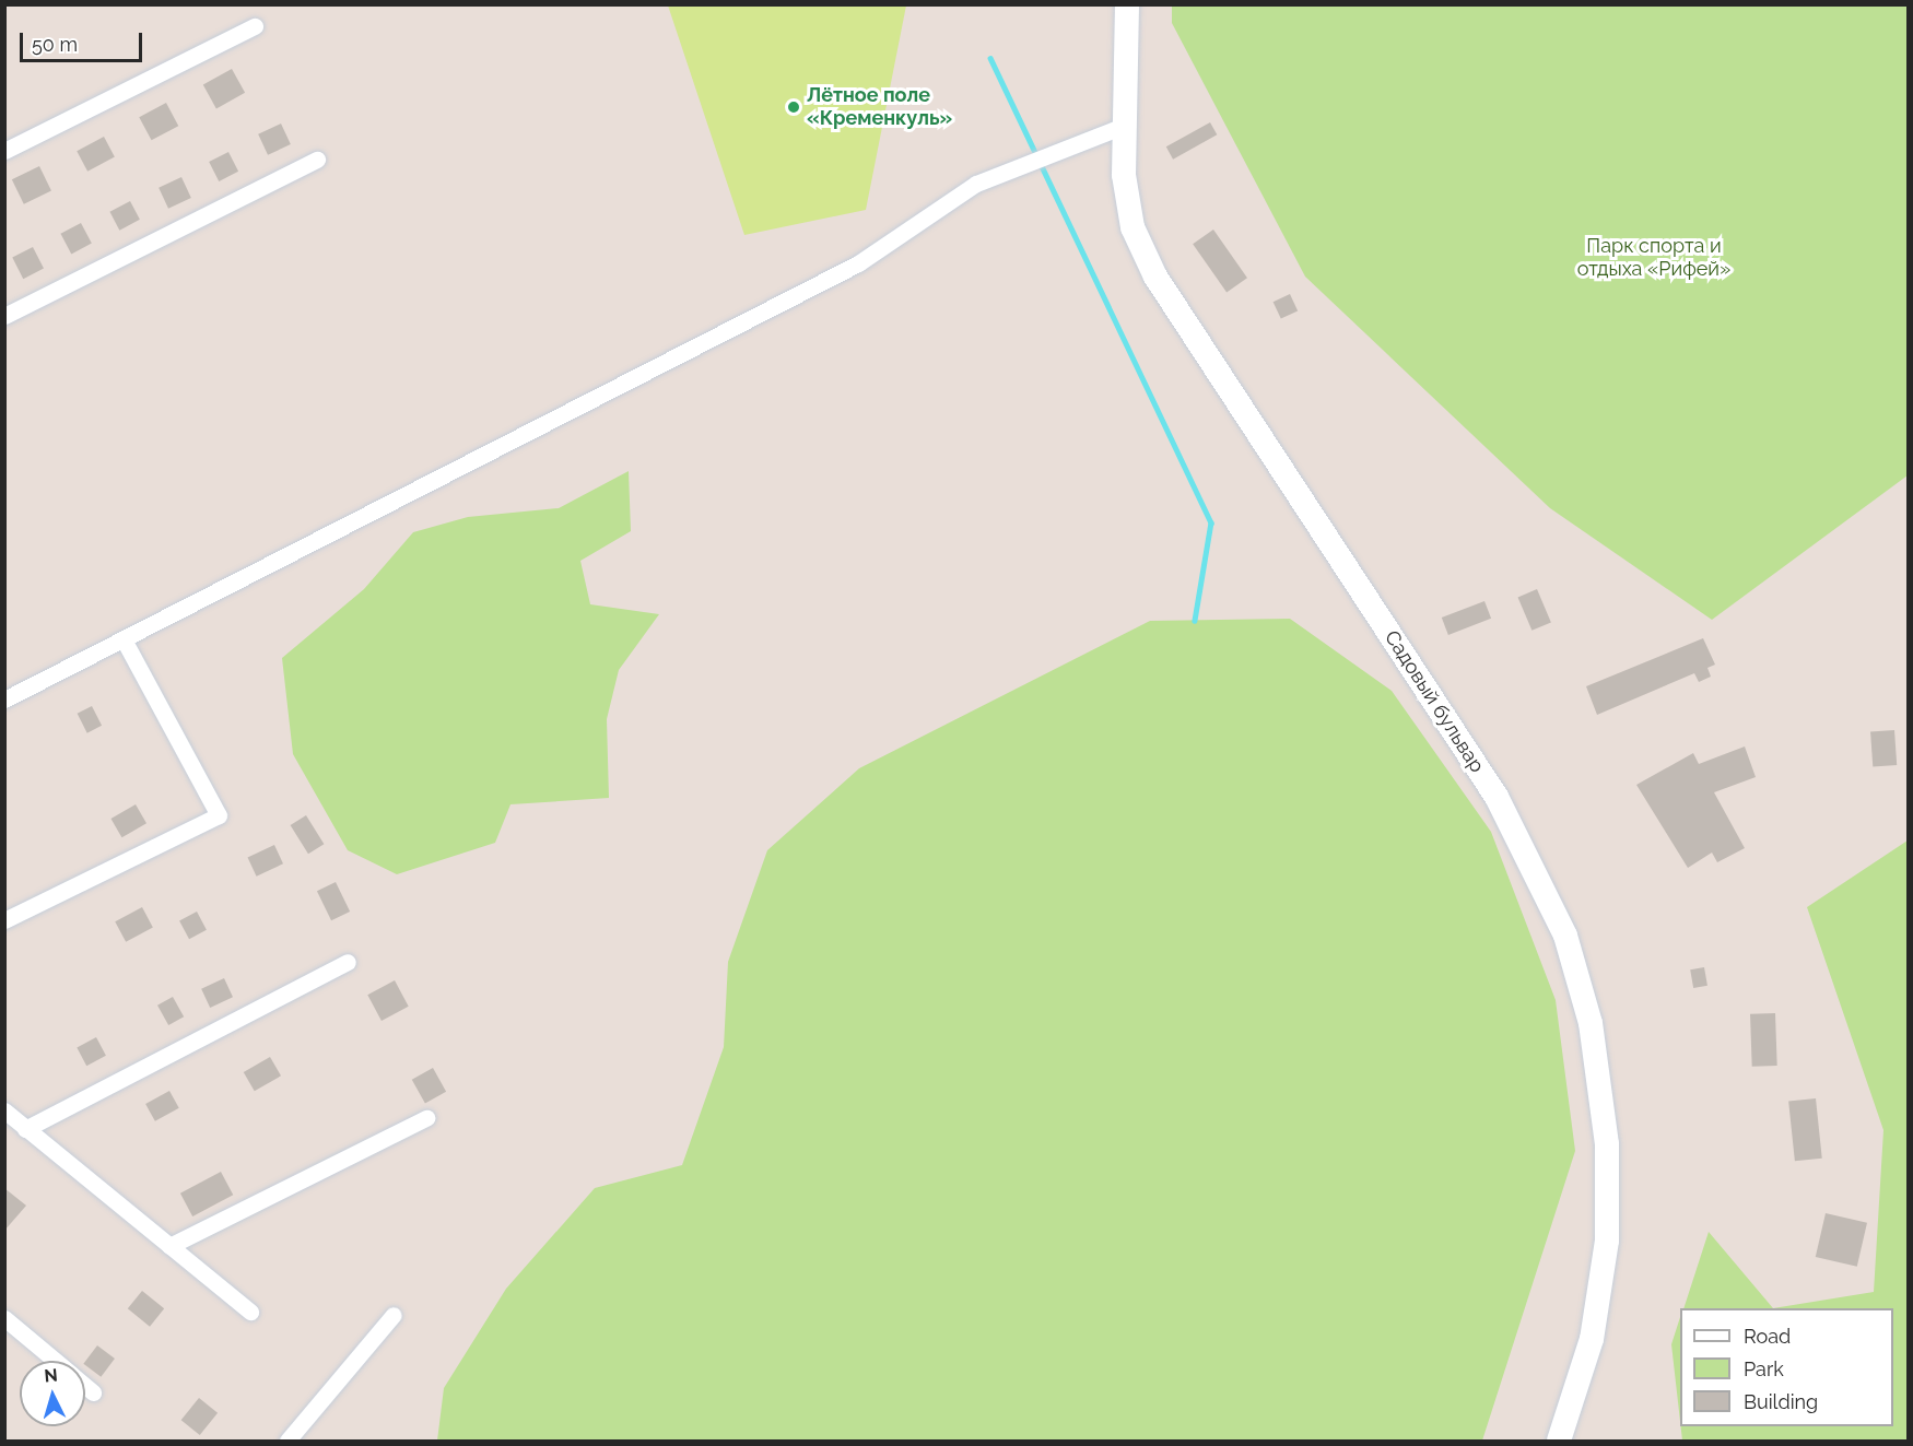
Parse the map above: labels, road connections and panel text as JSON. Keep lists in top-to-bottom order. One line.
{"streets":{"street":["Садовый бульвар"]},"parks":["Парк спорта и отдыха «Рифей»"],"places":["Лётное поле «Кременкуль»"],"legend":["Road","Park","Building"],"scale_bar":"50 m","north":"top"}
